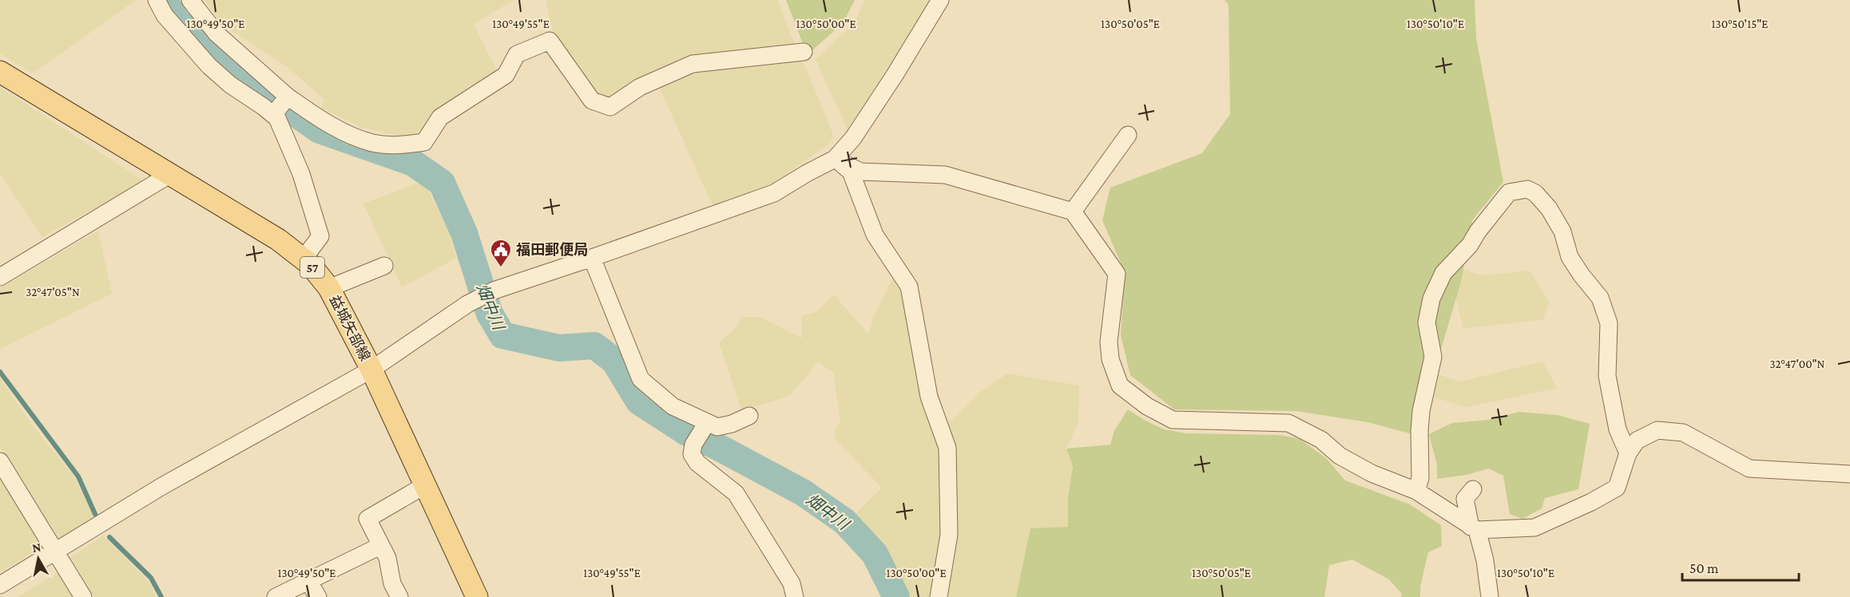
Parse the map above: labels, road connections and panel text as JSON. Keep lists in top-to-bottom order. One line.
{"streets":{"main road":["57","益城矢部線"]},"water":["畑中川"],"places":{"public building":["福田郵便局"]},"scale_bar":"50 m","north":"top","coordinates":["130°49'50\"E","130°49'55\"E","130°50'00\"E","130°50'05\"E","130°50'10\"E","130°50'15\"E","32°47'05\"N","32°47'00\"N"]}
